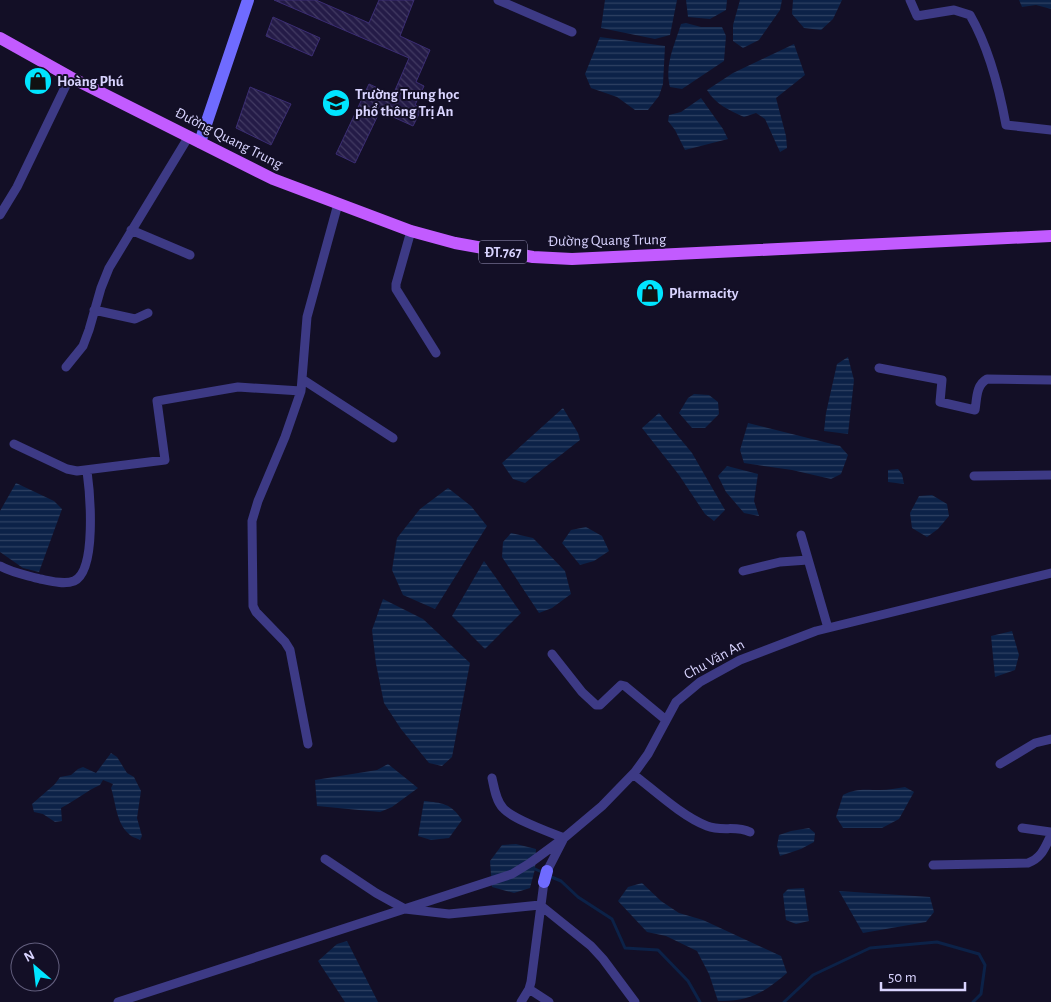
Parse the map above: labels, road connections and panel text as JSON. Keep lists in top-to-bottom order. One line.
{"streets":{"main road":["Đường Quang Trung","ĐT.767"],"street":["Chu Văn An"]},"places":{"shop":["Hoàng Phú","Pharmacity"],"school or university":["Trường Trung học phổ thông Trị An"]},"scale_bar":"50 m","north":"top left"}
